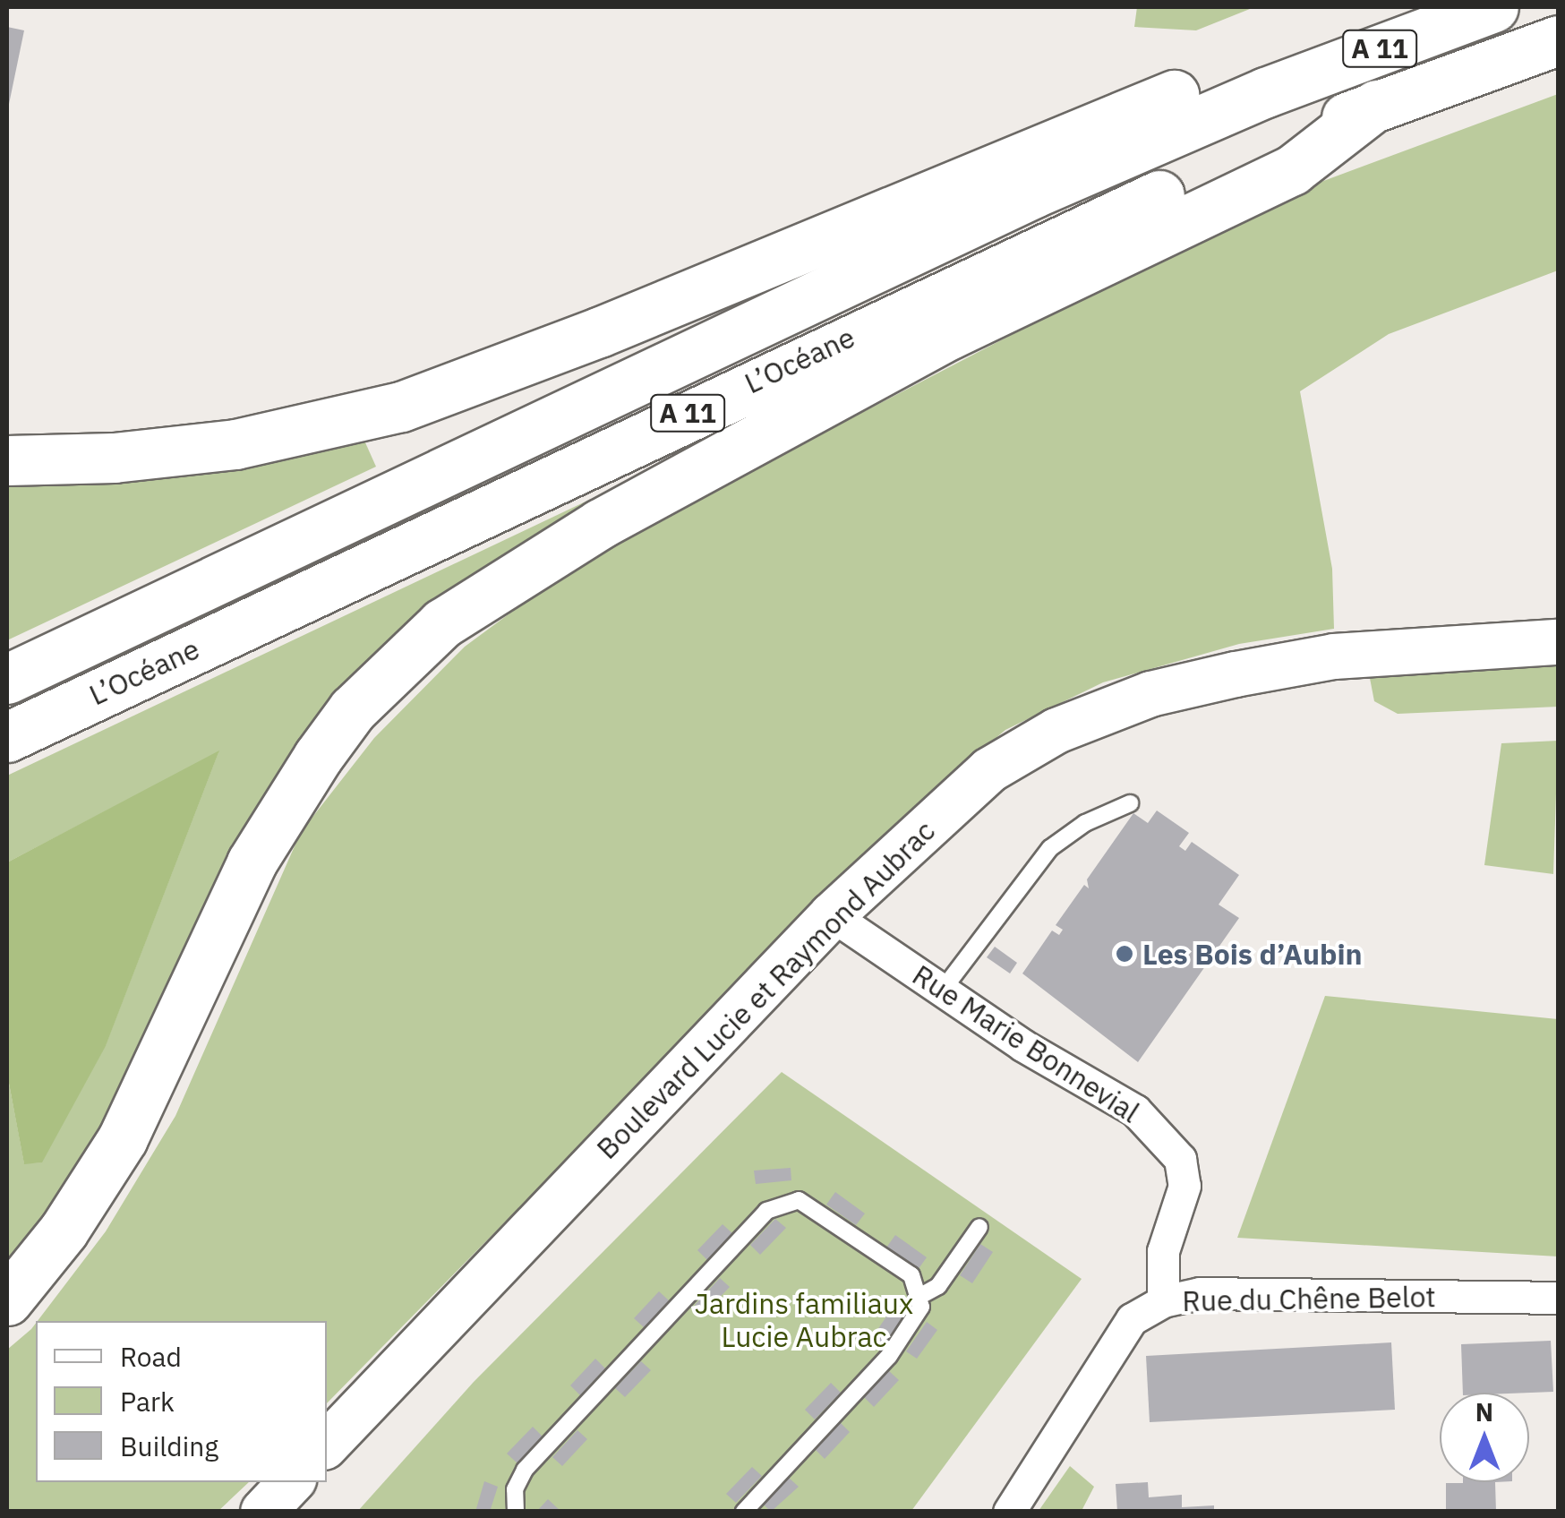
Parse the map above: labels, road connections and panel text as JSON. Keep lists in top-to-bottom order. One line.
{"streets":{"highway":["A 11","L’Océane"],"street":["Boulevard Lucie et Raymond Aubrac","Rue Marie Bonnevial","Rue du Chêne Belot"]},"crossings":[["Boulevard Lucie et Raymond Aubrac","Rue Marie Bonnevial"],["Rue Marie Bonnevial","Rue du Chêne Belot"]],"parks":["Jardins familiaux Lucie Aubrac"],"places":["Les Bois d’Aubin"],"legend":["Road","Park","Building"],"north":"top"}
